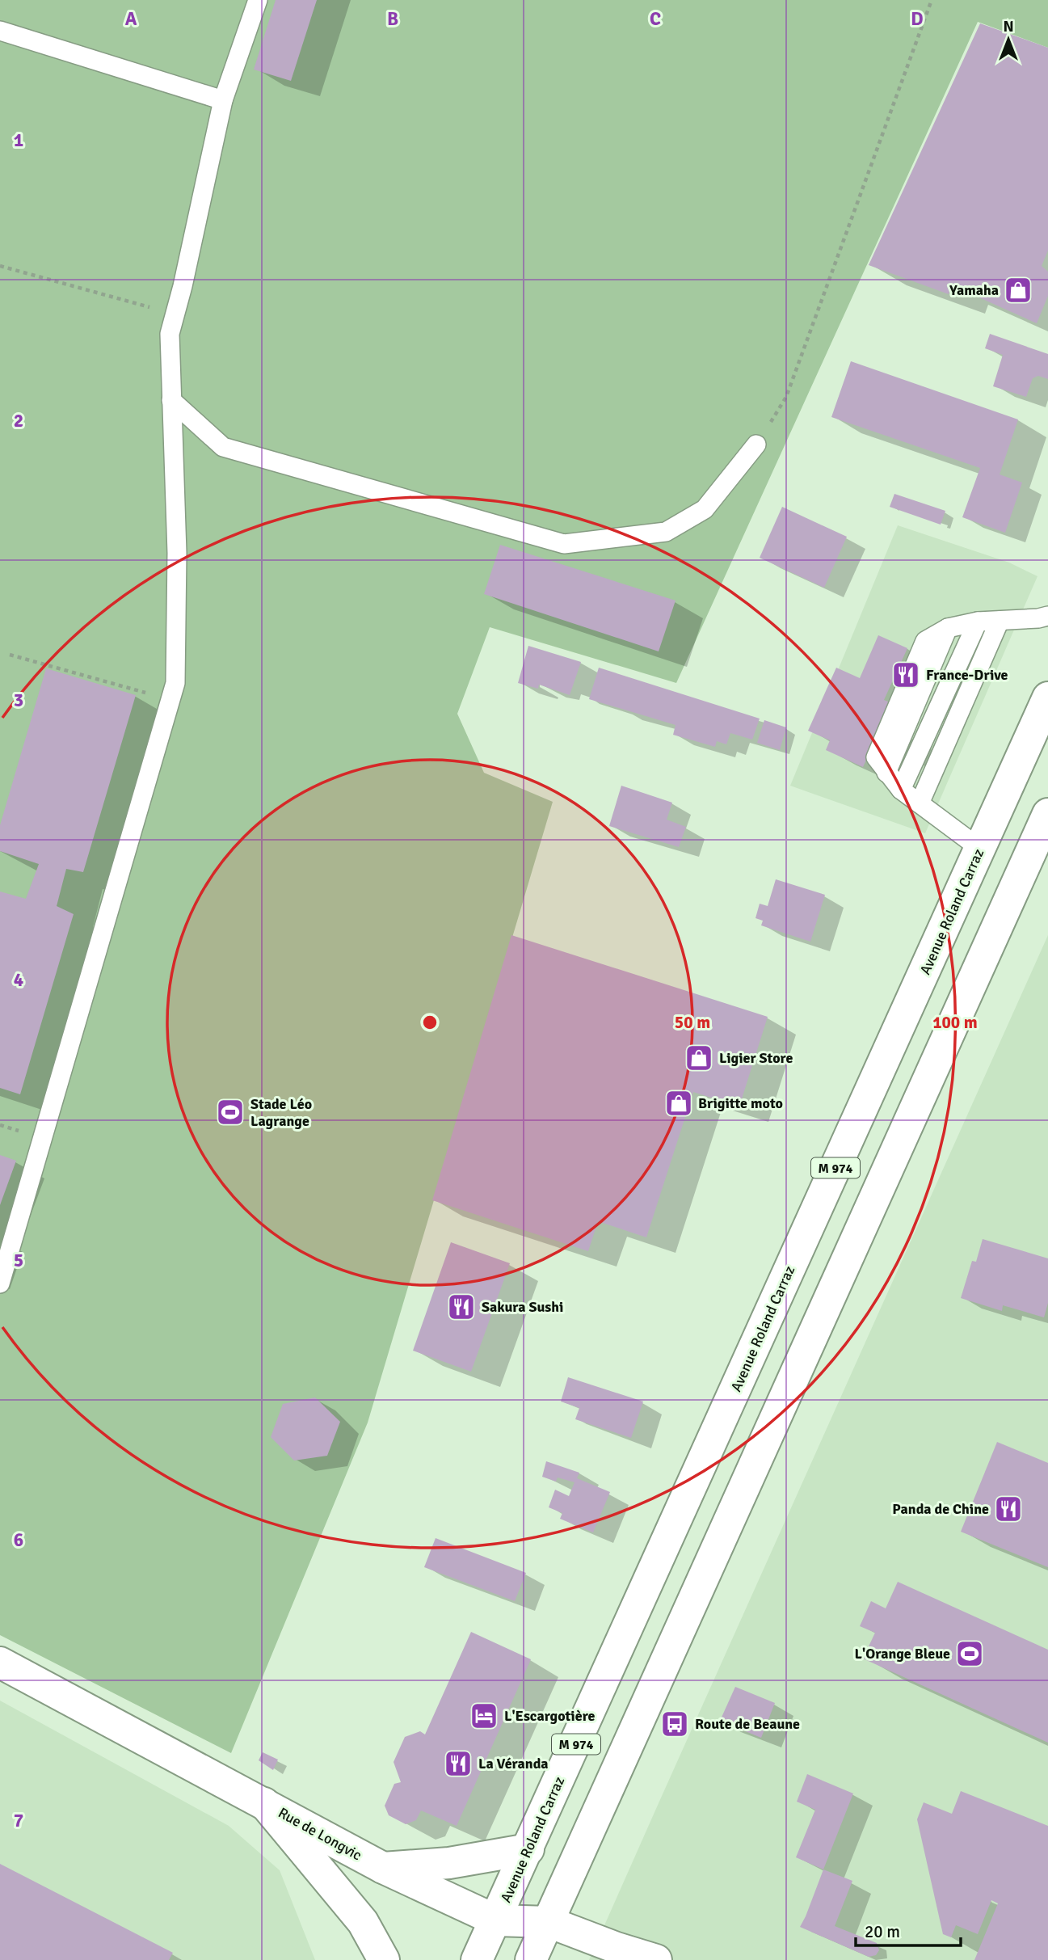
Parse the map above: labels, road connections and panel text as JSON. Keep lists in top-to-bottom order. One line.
{"streets":{"main road":["Avenue Roland Carraz","M 974","Rue de Longvic"]},"crossings":[["Avenue Roland Carraz","Rue de Longvic"]],"places":{"shop":["Yamaha","Ligier Store","Brigitte moto"],"restaurant":["France-Drive","Sakura Sushi","Panda de Chine","La Véranda"],"sports":["Stade Léo Lagrange","L'Orange Bleue"],"hotel":["L'Escargotière"],"bus stop":["Route de Beaune"]},"scale_bar":"20 m","north":"top","grid":{"columns":["A","B","C","D"],"rows":["1","2","3","4","5","6","7"]},"rings":["50 m","100 m"]}
